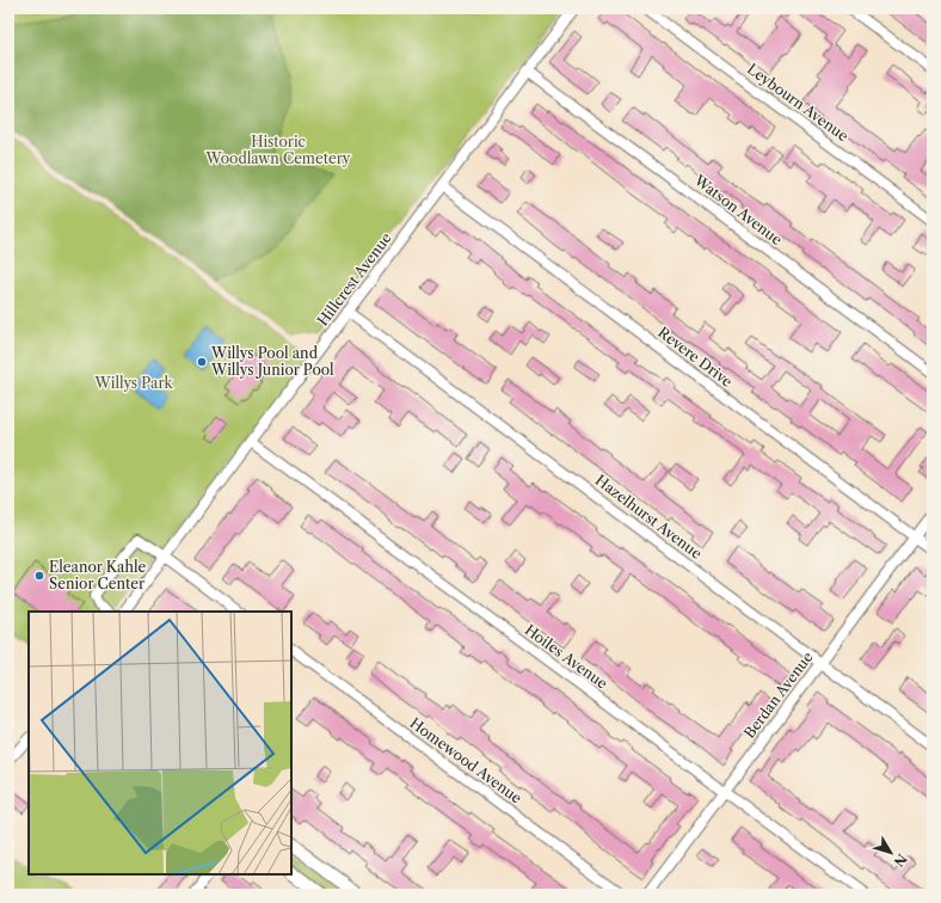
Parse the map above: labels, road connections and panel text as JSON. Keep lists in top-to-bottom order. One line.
{"streets":{"street":["Leybourn Avenue","Watson Avenue","Hillcrest Avenue","Revere Drive","Hazelhurst Avenue","Hoiles Avenue","Berdan Avenue","Homewood Avenue"]},"crossings":[["Watson Avenue","Hillcrest Avenue"],["Hillcrest Avenue","Revere Drive"],["Hillcrest Avenue","Hazelhurst Avenue"],["Hillcrest Avenue","Hoiles Avenue"],["Revere Drive","Berdan Avenue"],["Hazelhurst Avenue","Berdan Avenue"],["Hoiles Avenue","Berdan Avenue"]],"parks":["Historic Woodlawn Cemetery","Willys Park"],"places":["Willys Pool and Willys Junior Pool","Eleanor Kahle Senior Center"],"north":"bottom right"}
